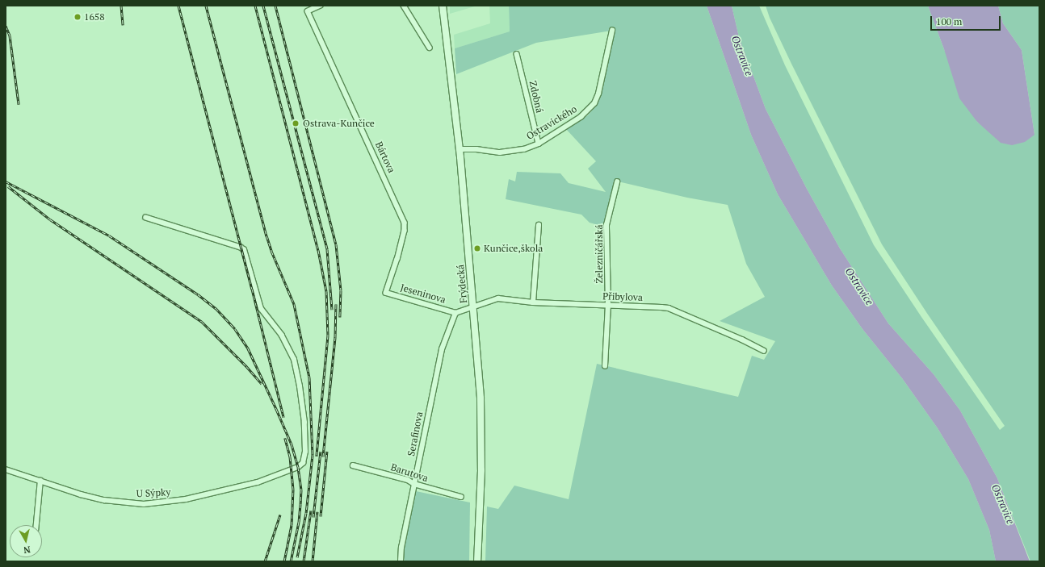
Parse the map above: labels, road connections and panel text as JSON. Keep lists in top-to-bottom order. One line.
{"streets":{"main road":["Frýdecká"],"street":["Zdobná","Ostravického","Bártova","Železničářská","Jeseninova","Přibylova","Serafinova","Barutova","U Sýpky"]},"crossings":[["Zdobná","Ostravického"],["Ostravického","Frýdecká"],["Bártova","Jeseninova"],["Železničářská","Přibylova"],["Frýdecká","Jeseninova"],["Frýdecká","Přibylova"],["Jeseninova","Přibylova"],["Jeseninova","Serafinova"],["Serafinova","Barutova"]],"water":["Ostravice"],"places":["1658","Ostrava-Kunčice","Kunčice,škola"],"scale_bar":"100 m","north":"bottom"}
